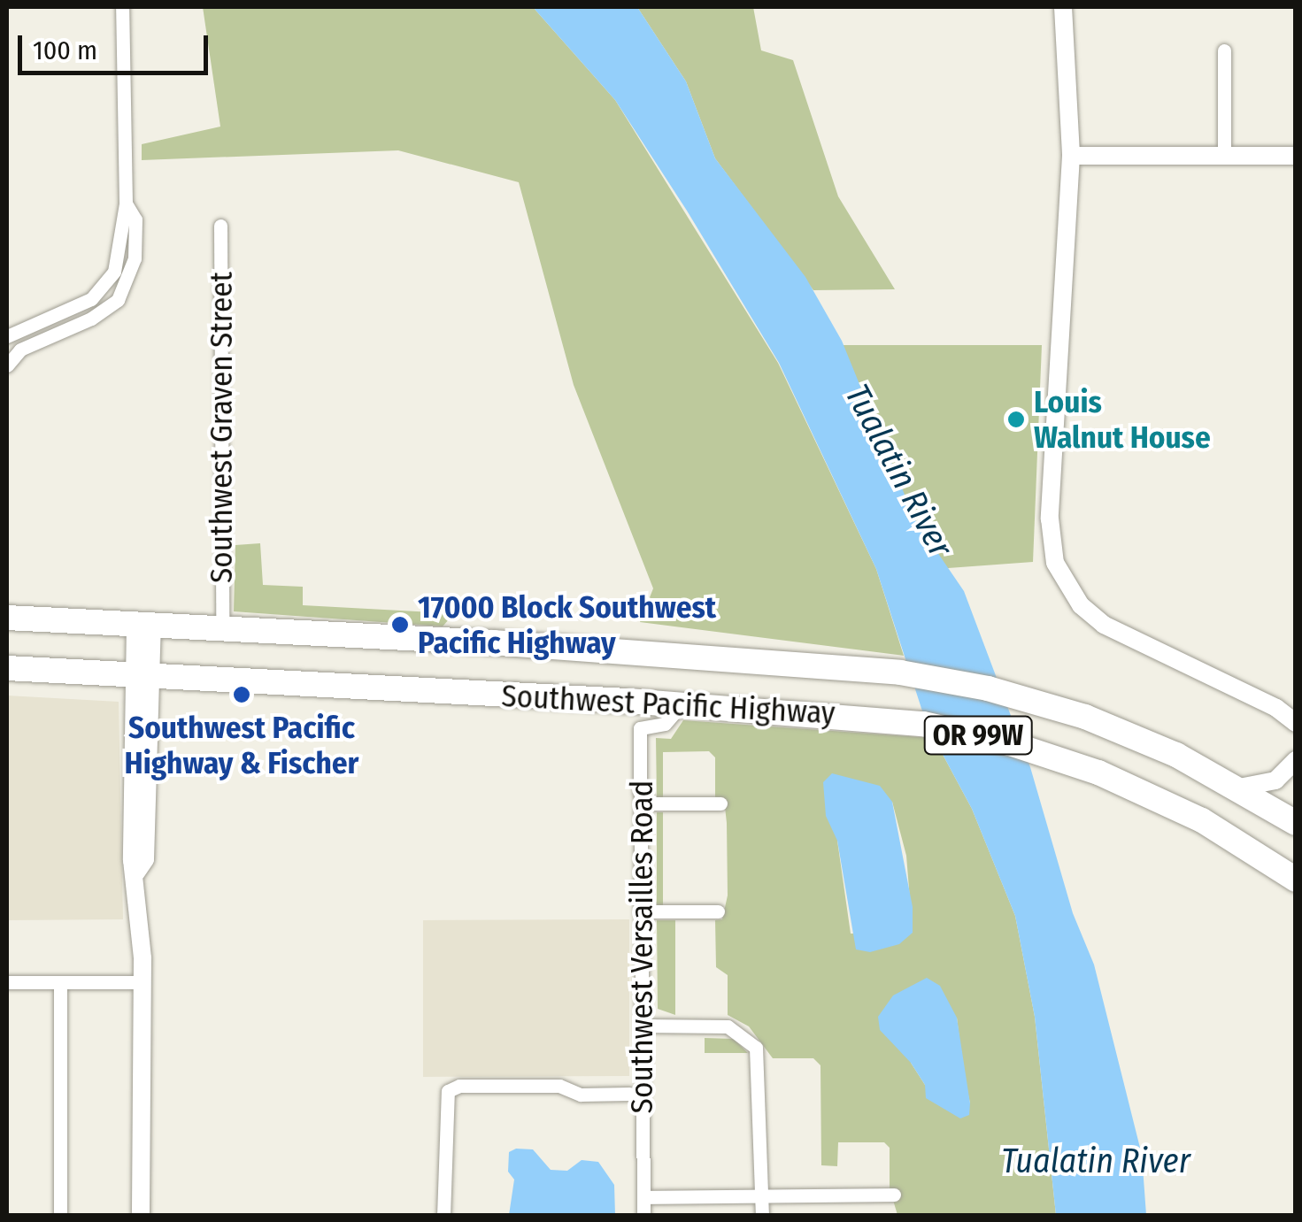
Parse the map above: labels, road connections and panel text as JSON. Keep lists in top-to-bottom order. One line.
{"streets":{"highway":["Southwest Pacific Highway","OR 99W"],"street":["Southwest Graven Street","Southwest Versailles Road"]},"crossings":[["Southwest Graven Street","Southwest Pacific Highway"],["Southwest Pacific Highway","Southwest Versailles Road"]],"water":["Tualatin River"],"places":["Louis Walnut House","17000 Block Southwest Pacific Highway","Southwest Pacific Highway & Fischer"],"scale_bar":"100 m"}
